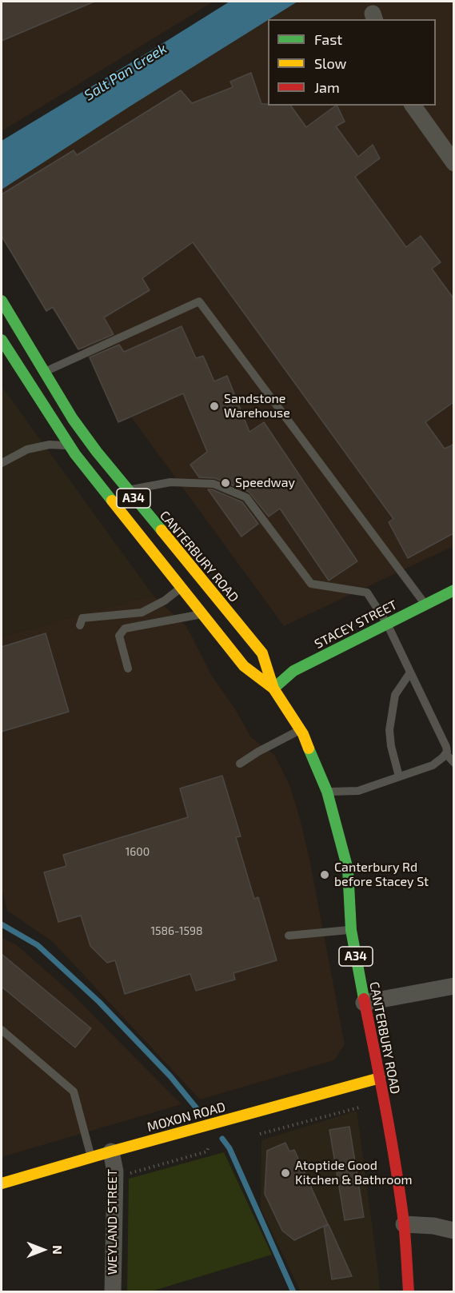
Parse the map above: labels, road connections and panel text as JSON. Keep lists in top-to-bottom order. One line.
{"streets":{"main road":["A34","CANTERBURY ROAD","STACEY STREET","MOXON ROAD"],"street":["WEYLAND STREET"]},"crossings":[["CANTERBURY ROAD","STACEY STREET"],["CANTERBURY ROAD","MOXON ROAD"],["MOXON ROAD","WEYLAND STREET"]],"water":["Salt Pan Creek"],"places":["Sandstone Warehouse","Speedway","Canterbury Rd before Stacey St","Atoptide Good Kitchen & Bathroom"],"house_numbers":["1600","1586-1598"],"legend":["Fast","Slow","Jam"],"north":"right"}
